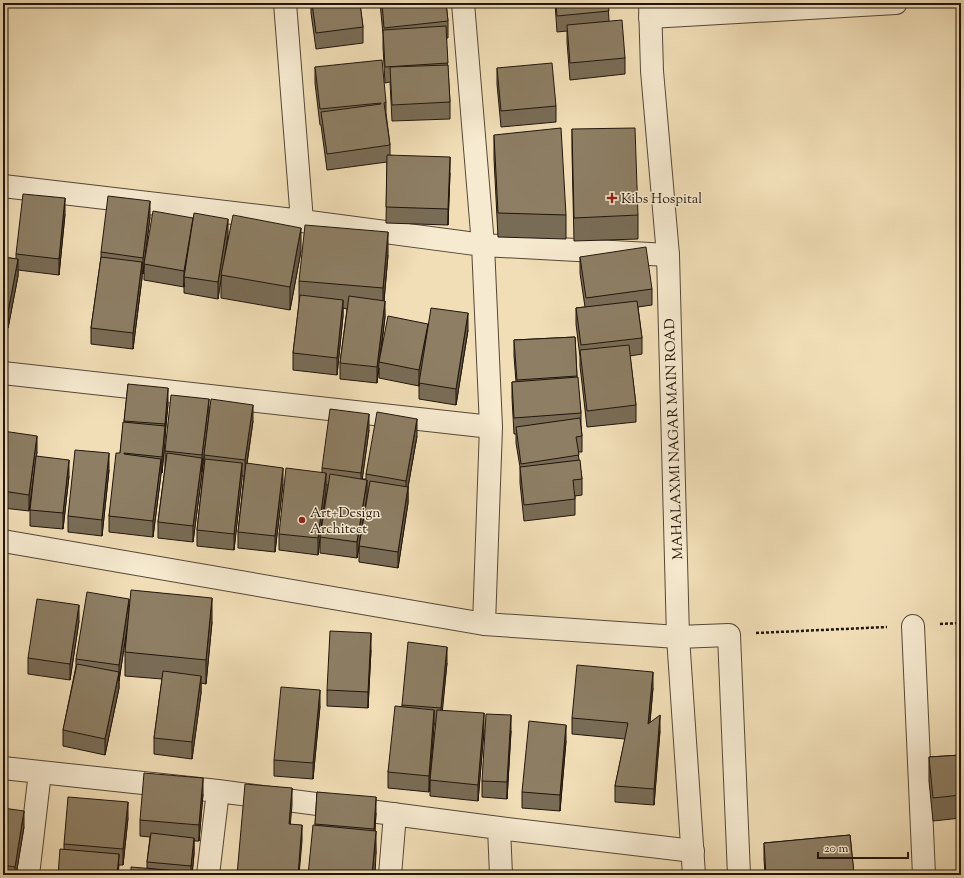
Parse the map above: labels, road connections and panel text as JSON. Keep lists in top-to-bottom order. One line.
{"streets":{"street":["MAHALAXMI NAGAR MAIN ROAD"]},"places":{"health":["Kibs Hospital"],"other":["Art+Design Architect"]},"scale_bar":"20 m"}
